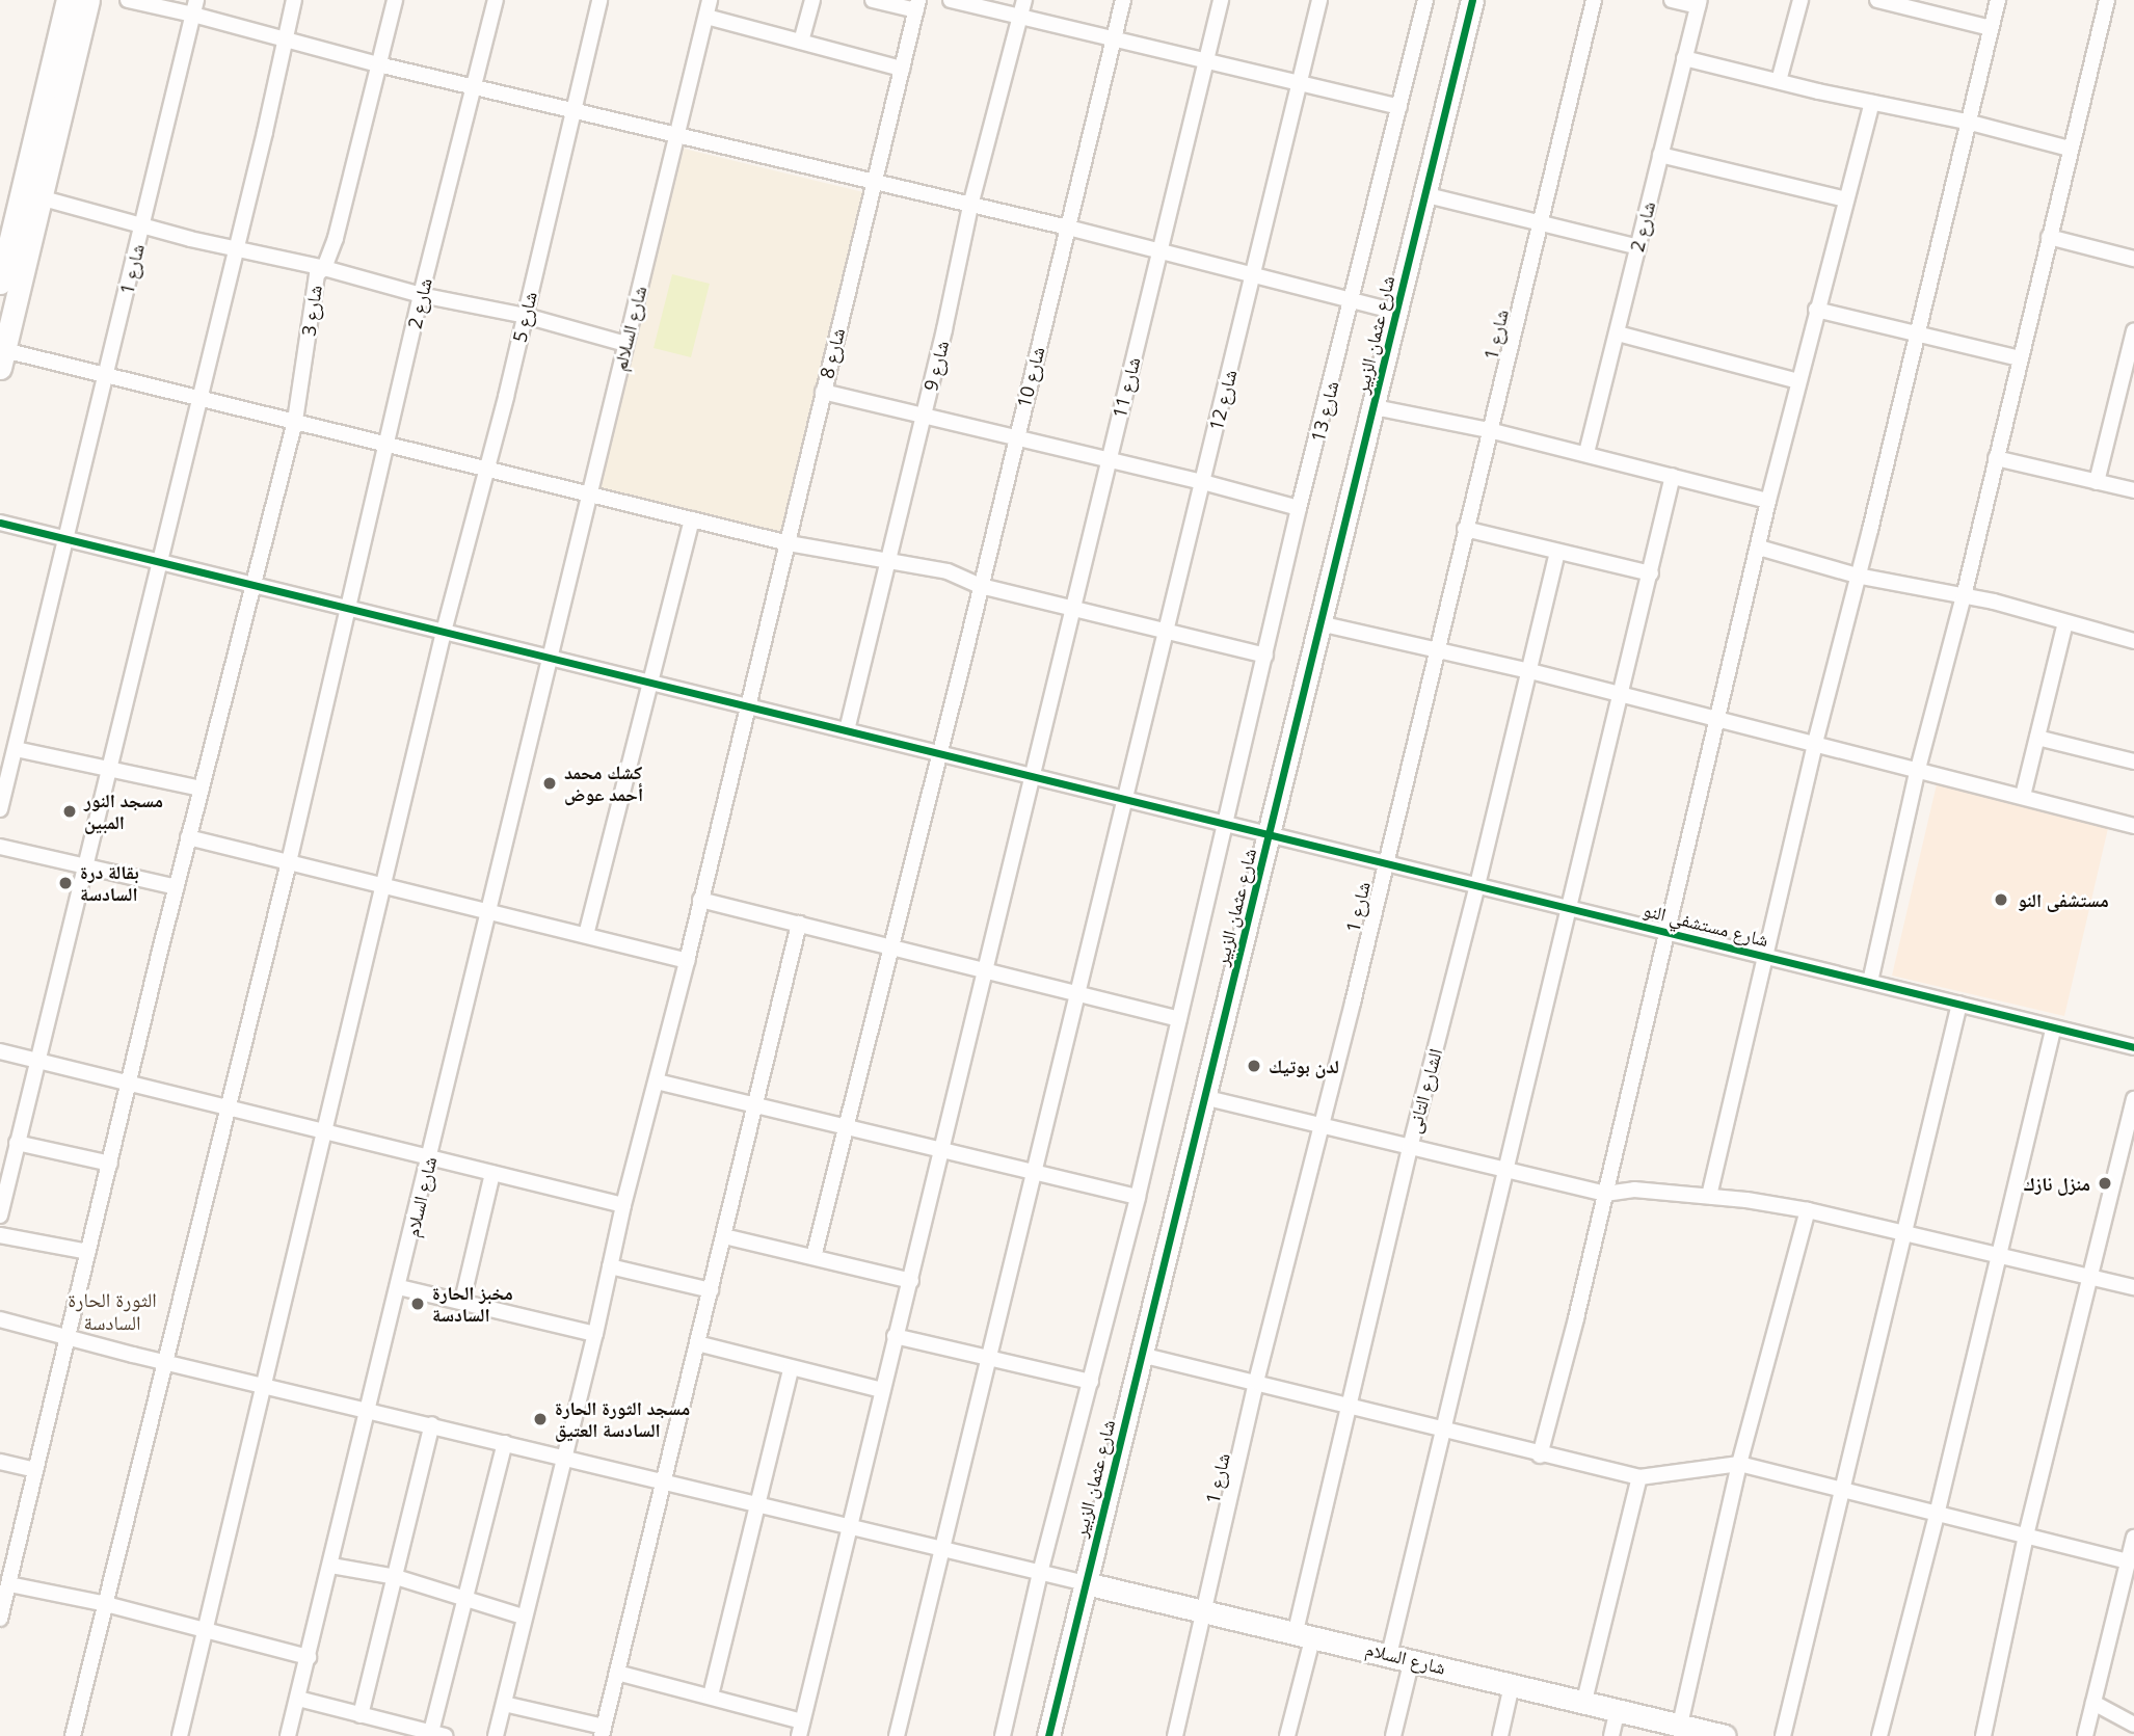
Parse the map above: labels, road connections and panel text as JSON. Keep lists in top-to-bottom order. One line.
{"streets":{"street":["شارع 2","شارع 1","شارع 3","شارع 5","شارع السلالم","شارع عثمان الزبير","شارع 8","شارع 9","شارع 10","شارع 11","شارع 12","شارع 13","شارع مستشفي النو","الشارع التانى","شارع السلام"]},"crossings":[["شارع 2","شارع مستشفي النو"],["شارع 1","شارع مستشفي النو"],["شارع 1","شارع السلام"],["شارع 3","شارع مستشفي النو"],["شارع 5","شارع مستشفي النو"],["شارع السلالم","شارع مستشفي النو"],["شارع السلالم","شارع السلام"],["شارع عثمان الزبير","شارع مستشفي النو"],["شارع عثمان الزبير","شارع السلام"],["شارع 8","شارع مستشفي النو"],["شارع 9","شارع مستشفي النو"],["شارع 10","شارع مستشفي النو"],["شارع 11","شارع مستشفي النو"],["شارع 12","شارع مستشفي النو"],["شارع 13","شارع مستشفي النو"],["شارع مستشفي النو","الشارع التانى"],["شارع مستشفي النو","شارع السلام"],["الشارع التانى","شارع السلام"]],"districts":["الثورة الحارة السادسة"],"places":["كشك محمد أحمد عوض","مسجد النور المبين","بقالة درة السادسة","مستشفى النو","لدن بوتيك","منزل نازك","مخبز الحارة السادسة","مسجد الثورة الحارة السادسة العتيق"]}
